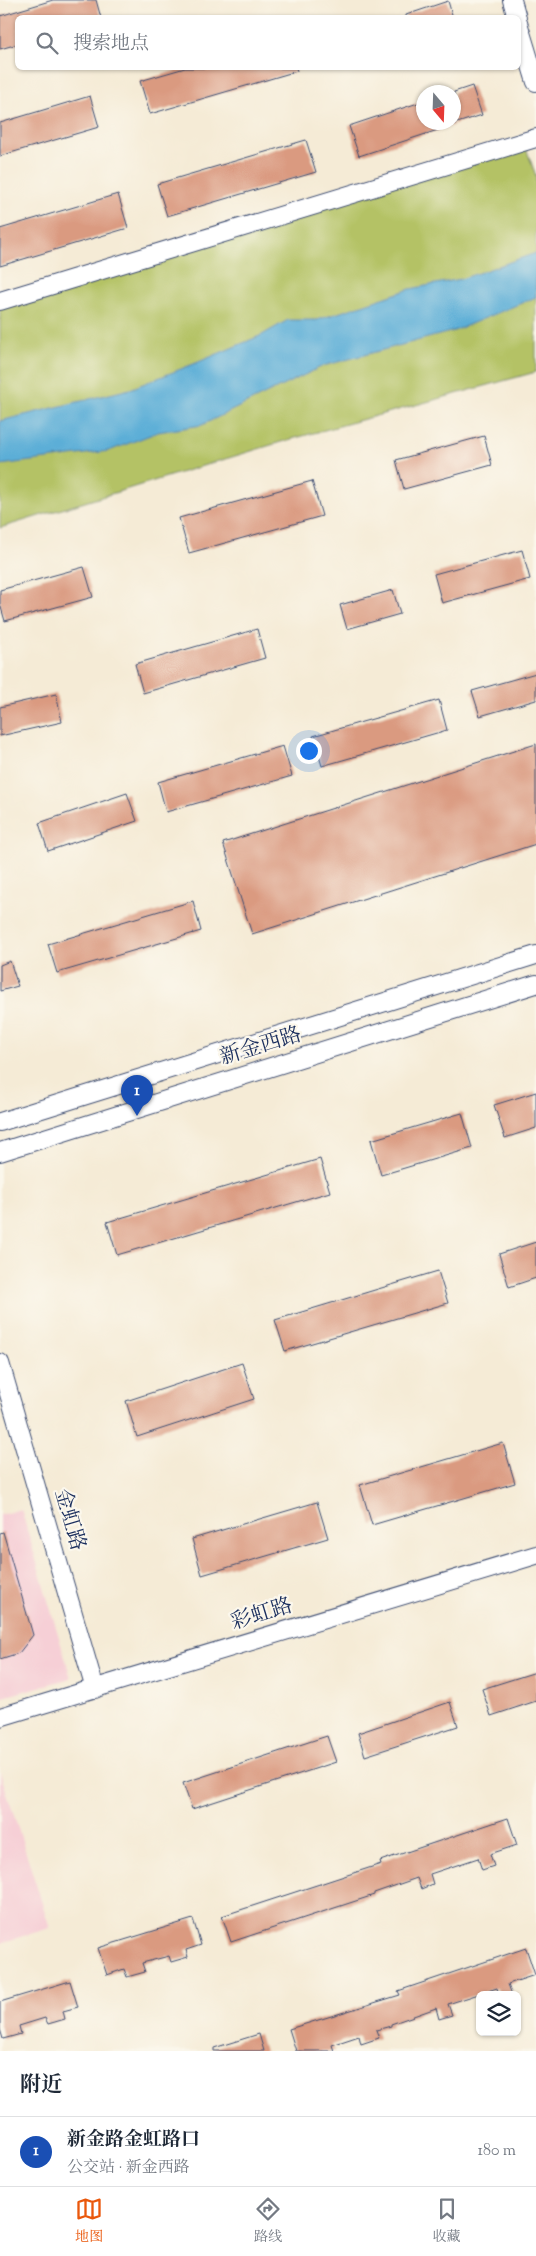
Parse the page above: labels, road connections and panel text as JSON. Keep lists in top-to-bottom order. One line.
{"streets":{"street":["新金西路","金虹路","彩虹路"]},"crossings":[["金虹路","彩虹路"]],"north":"bottom","page":{"search":"搜索地点","pins":"1","heading":"附近","list":[{"mark":"1","name":"新金路金虹路口","note":"公交站 · 新金西路","value":"180 m"}],"nav":["地图","路线","收藏"]}}
